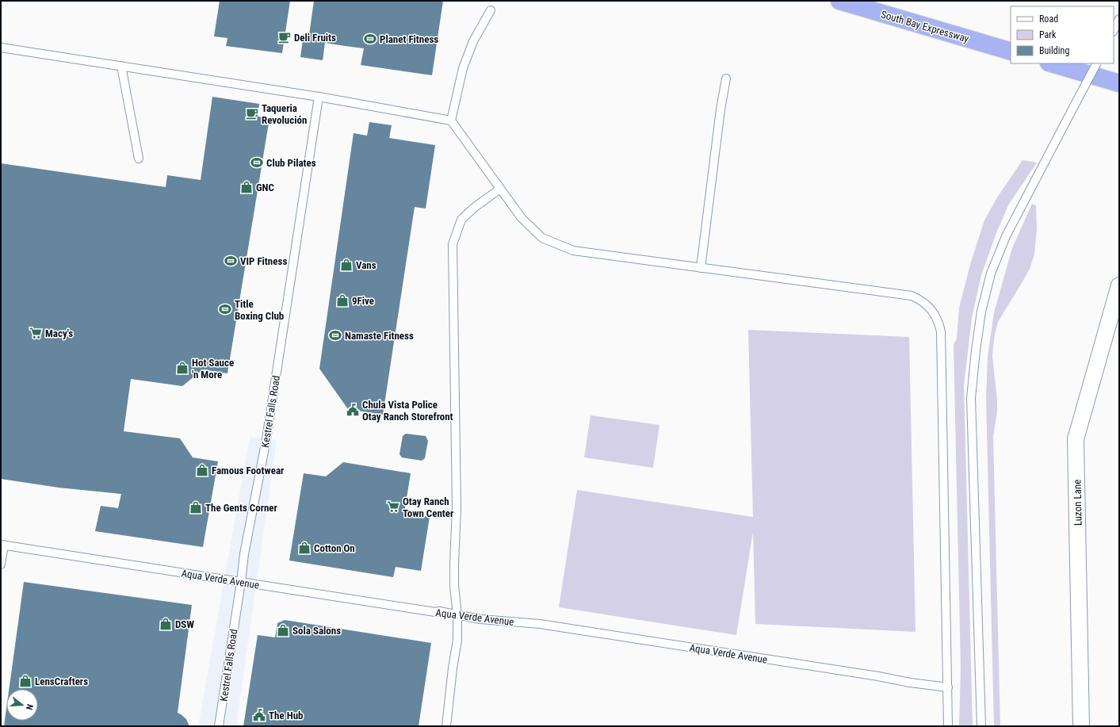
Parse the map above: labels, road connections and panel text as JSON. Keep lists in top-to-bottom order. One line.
{"streets":{"highway":["South Bay Expressway"],"street":["Luzon Lane"],"lane":["Kestrel Falls Road","Aqua Verde Avenue"]},"crossings":[["Kestrel Falls Road","Aqua Verde Avenue"]],"places":{"cafe":["Deli Fruits","Taqueria Revolución"],"sports":["Planet Fitness","Club Pilates","VIP Fitness","Title Boxing Club","Namaste Fitness"],"shop":["GNC","Vans","9Five","Hot Sauce 'n More","Famous Footwear","The Gents Corner","Cotton On","DSW","Sola Salons","LensCrafters"],"supermarket":["Macy's","Otay Ranch Town Center"],"public building":["Chula Vista Police Otay Ranch Storefront","The Hub"]},"legend":["Road","Park","Building"],"north":"right"}
